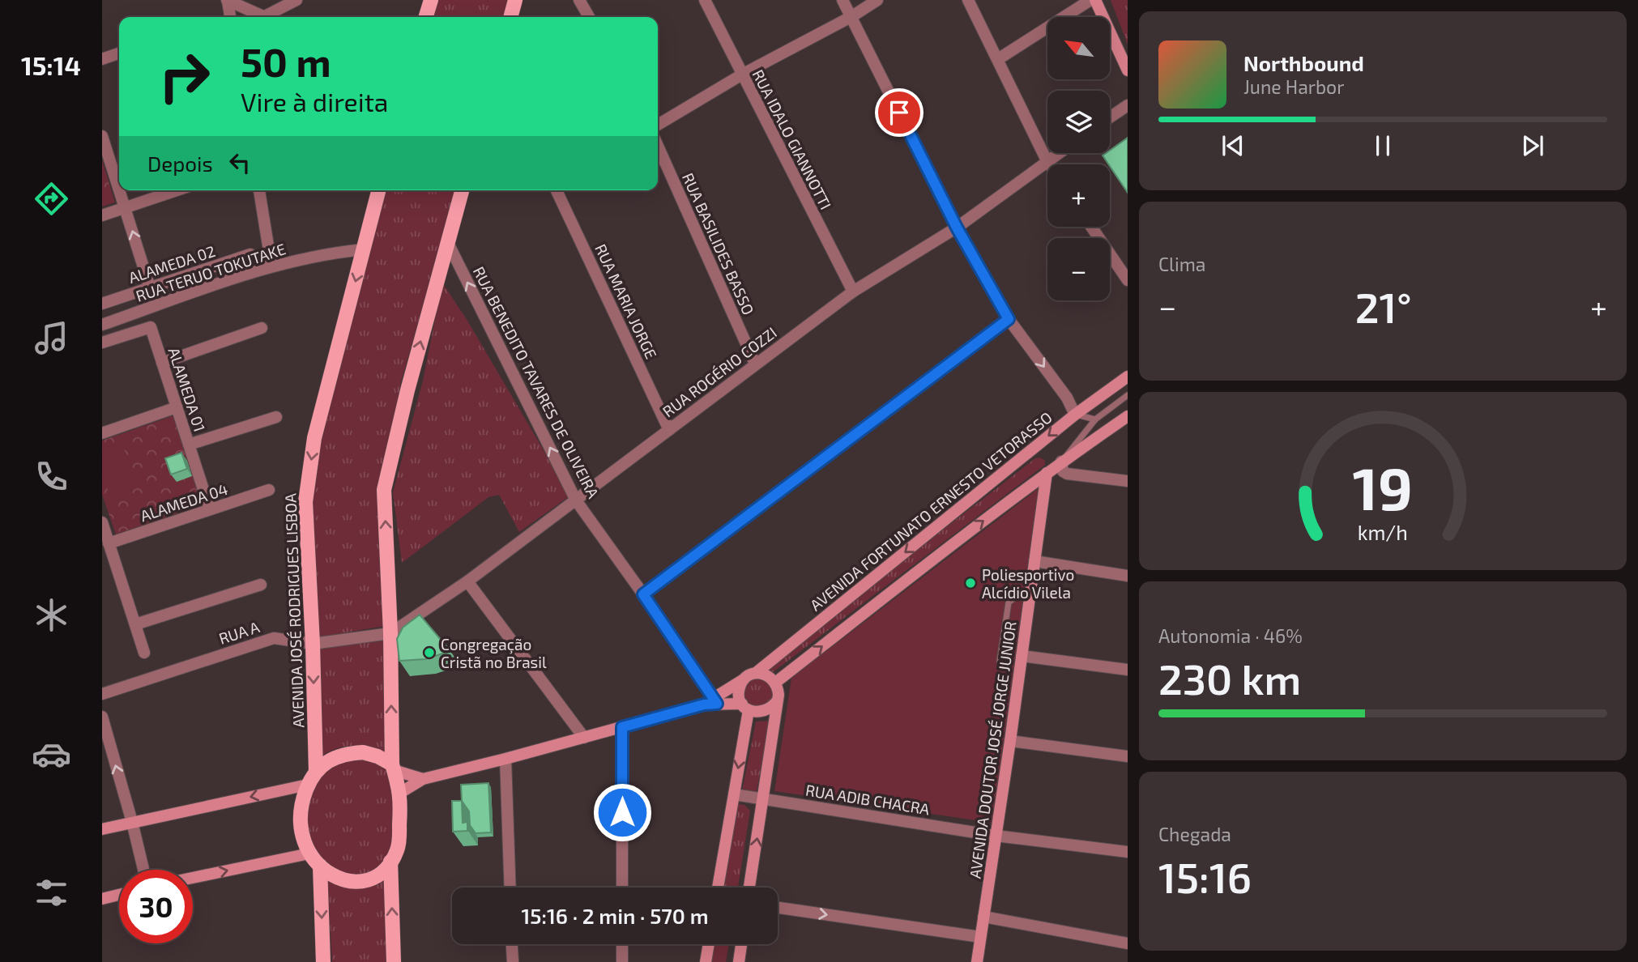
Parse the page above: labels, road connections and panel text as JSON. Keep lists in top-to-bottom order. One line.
{"streets":{"main road":["AVENIDA FORTUNATO ERNESTO VETORASSO","AVENIDA JOSÉ RODRIGUES LISBOA","AVENIDA DOUTOR JOSÉ JORGE JUNIOR"],"street":["RUA IDALO GIANNOTTI","RUA BASILIDES BASSO","ALAMEDA 02","RUA TERUO TOKUTAKE","RUA MARIA JORGE","RUA ROGÉRIO COZZI","RUA BENEDITO TAVARES DE OLIVEIRA","ALAMEDA 01","ALAMEDA 04","RUA A","RUA ADIB CHACRA"]},"crossings":[["RUA IDALO GIANNOTTI","RUA ROGÉRIO COZZI"],["RUA BASILIDES BASSO","RUA ROGÉRIO COZZI"],["RUA TERUO TOKUTAKE","AVENIDA JOSÉ RODRIGUES LISBOA"],["RUA MARIA JORGE","RUA ROGÉRIO COZZI"],["RUA ROGÉRIO COZZI","RUA BENEDITO TAVARES DE OLIVEIRA"],["RUA ROGÉRIO COZZI","RUA A"],["ALAMEDA 01","ALAMEDA 04"],["AVENIDA JOSÉ RODRIGUES LISBOA","RUA A"],["AVENIDA DOUTOR JOSÉ JORGE JUNIOR","RUA ADIB CHACRA"]],"one_way":["RUA BENEDITO TAVARES DE OLIVEIRA"],"places":["Poliesportivo Alcídio Vilela","Congregação Cristã no Brasil"],"north":"top left","page":{"tabs":"15:14","map_buttons":["+","−"],"turn":["50 m","Vire à direita"],"song":["Northbound","June Harbor"],"then":"Depois","tile":["Clima",["Autonomia · 46%","230 km"],["Chegada","15:16"]],"heat":["−","21°","+"],"limit":"30","trip":"15:16 · 2 min · 570 m","gauge":["19","km/h"]}}
